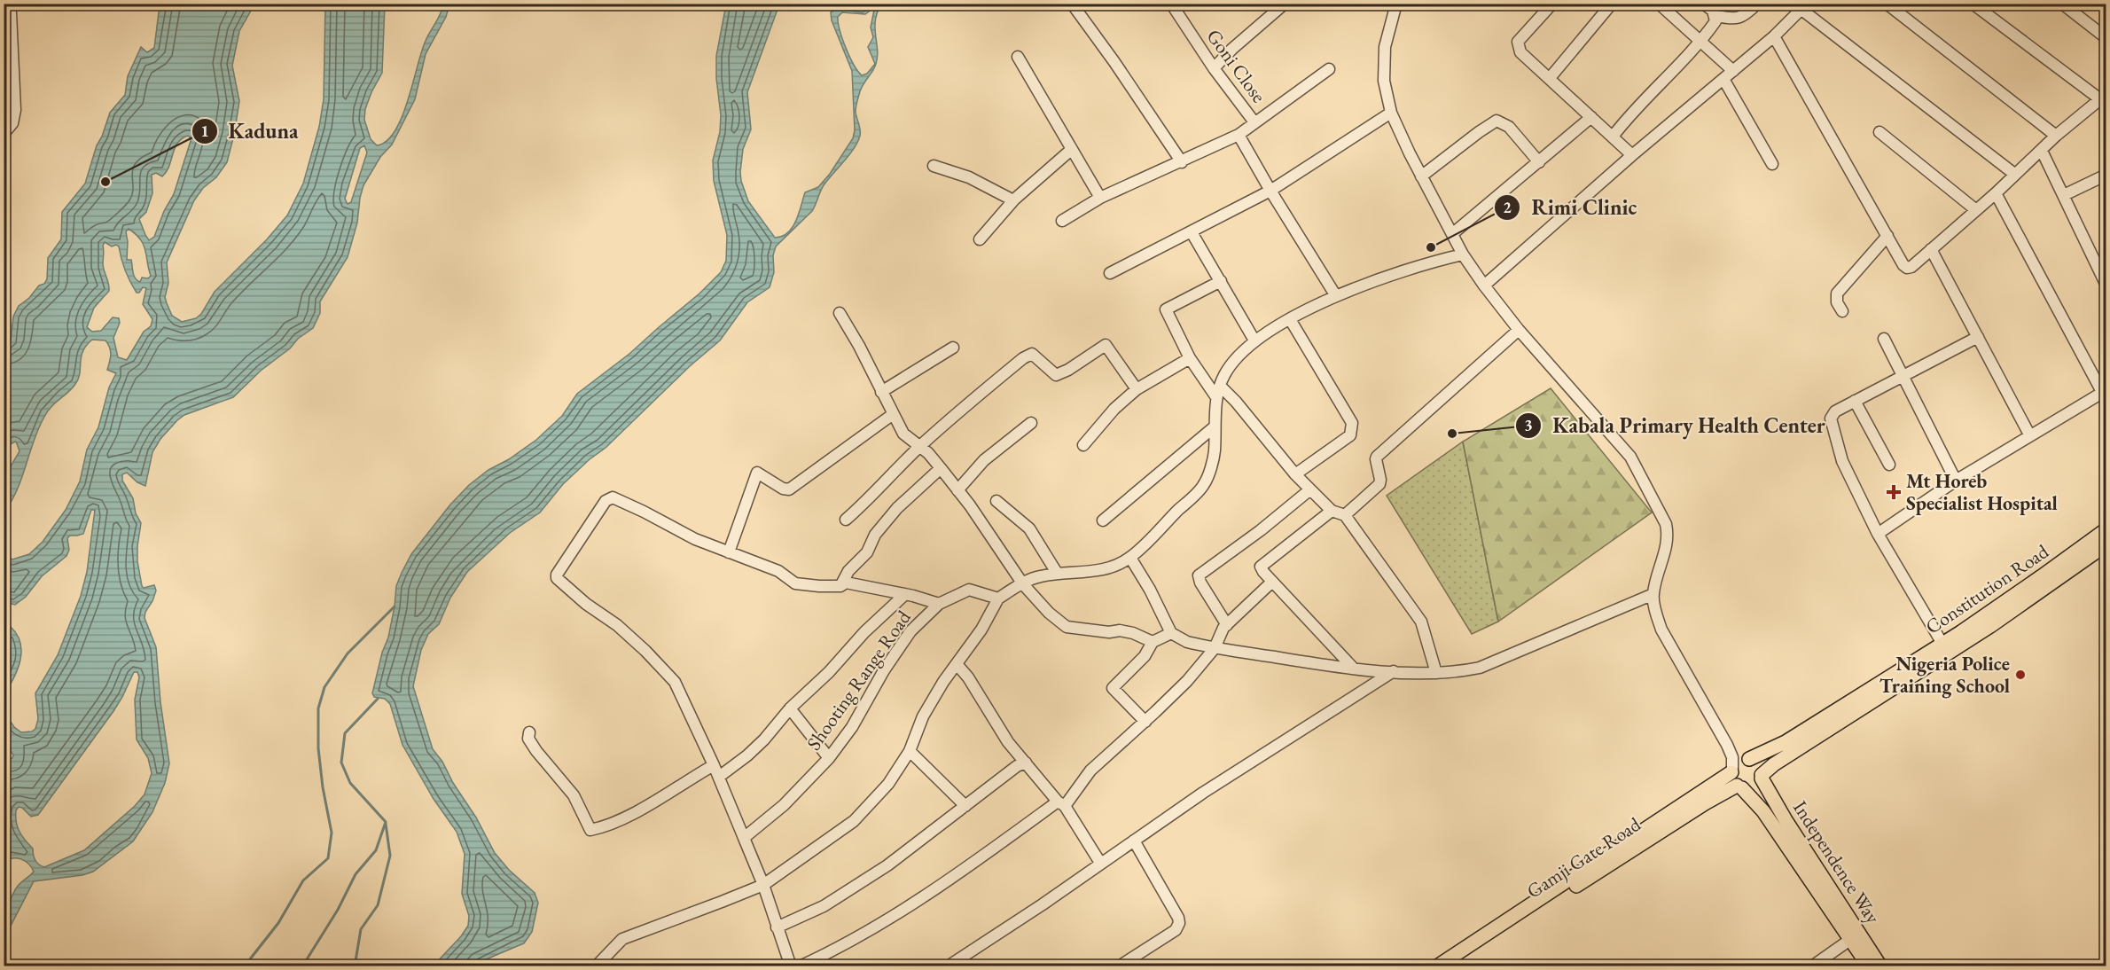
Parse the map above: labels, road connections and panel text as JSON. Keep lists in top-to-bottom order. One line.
{"streets":{"main road":["Constitution Road","Gamji Gate Road","Independence Way"],"street":["Goni Close","Shooting Range Road"]},"crossings":[["Constitution Road","Gamji Gate Road"],["Constitution Road","Independence Way"],["Gamji Gate Road","Independence Way"]],"places":{"other":["Kaduna","Rimi Clinic","Kabala Primary Health Center","Nigeria Police Training School"],"health":["Mt Horeb Specialist Hospital"]}}
